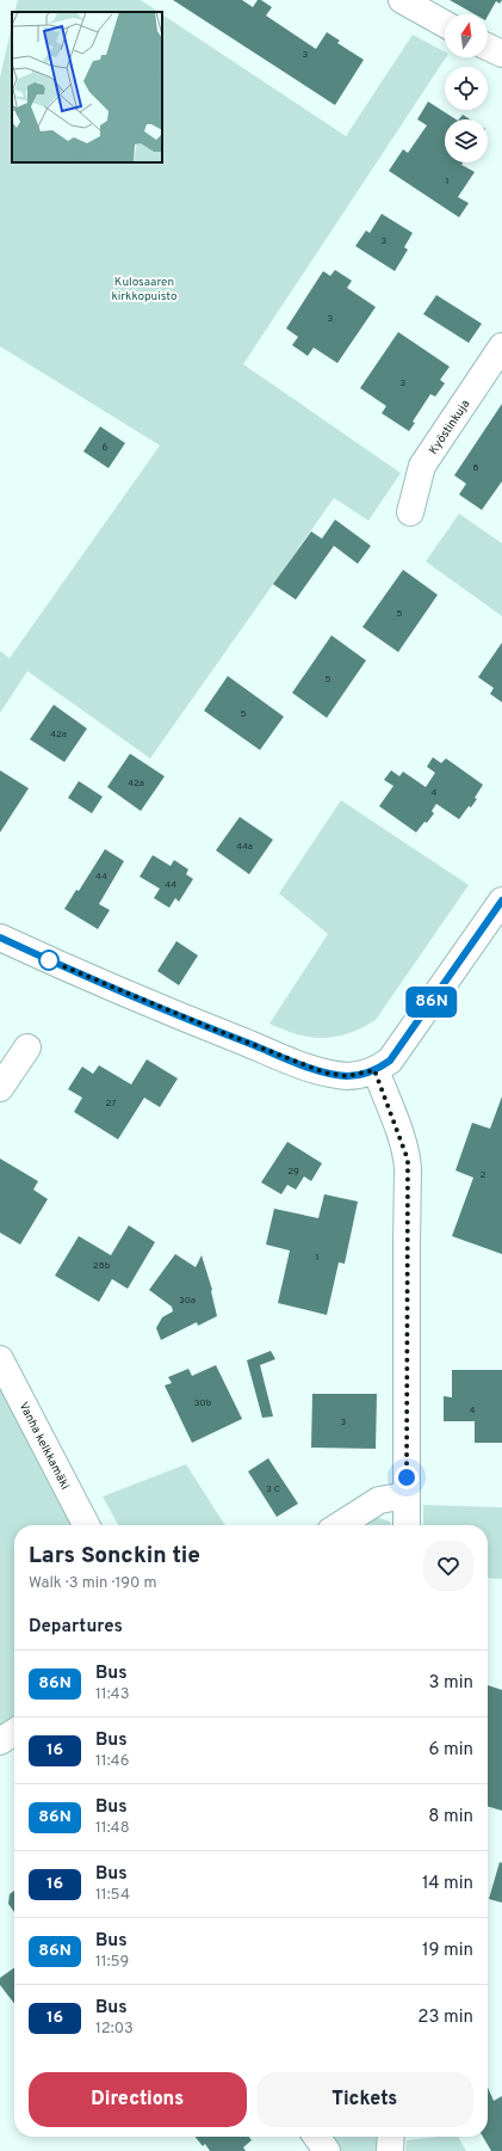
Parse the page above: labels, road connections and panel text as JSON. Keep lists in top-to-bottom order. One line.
{"streets":{"street":["Kyöstinkuja","Vanha kelkkamäki"]},"parks":["Kulosaaren kirkkopuisto"],"lines":["bus line 86N"],"house_numbers":["3","1","3","3","3","6","8","5","5","5","42a","42a","4","44a","44","44","27","29","2","1","28b","30a","30b","4","3","3 C"],"north":"top","page":{"on_map":"86N","heading":[["Lars Sonckin tie","Walk · 3 min · 190 m"],"Departures"],"list":[{"mark":"86N","name":"Bus","note":"11:43","value":"3 min"},{"mark":"16","name":"Bus","note":"11:46","value":"6 min"},{"mark":"86N","name":"Bus","note":"11:48","value":"8 min"},{"mark":"16","name":"Bus","note":"11:54","value":"14 min"},{"mark":"86N","name":"Bus","note":"11:59","value":"19 min"},{"mark":"16","name":"Bus","note":"12:03","value":"23 min"}],"buttons":["Directions","Tickets"]}}
